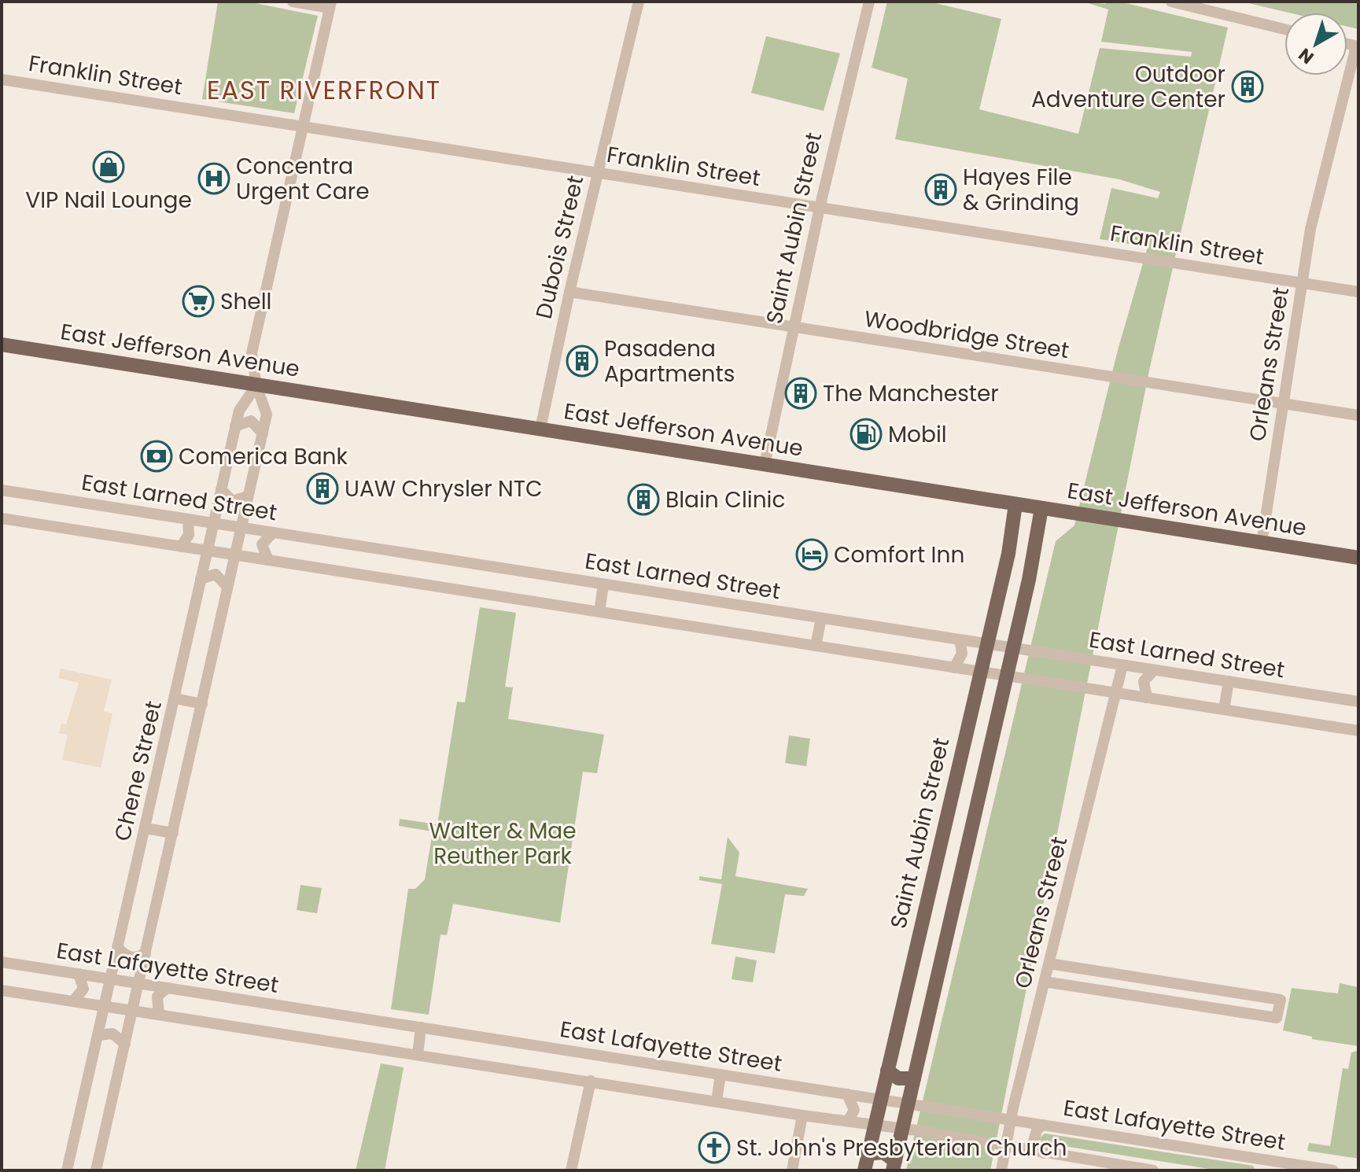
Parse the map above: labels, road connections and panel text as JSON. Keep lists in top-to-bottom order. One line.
{"streets":{"main road":["Saint Aubin Street","East Jefferson Avenue"],"street":["Franklin Street","Dubois Street","Woodbridge Street","Orleans Street","East Larned Street","Chene Street","East Lafayette Street"]},"crossings":[["Franklin Street","Saint Aubin Street"],["Franklin Street","Dubois Street"],["Franklin Street","Orleans Street"],["Saint Aubin Street","Woodbridge Street"],["Saint Aubin Street","East Jefferson Avenue"],["Saint Aubin Street","East Larned Street"],["Saint Aubin Street","East Lafayette Street"],["Dubois Street","Woodbridge Street"],["Dubois Street","East Jefferson Avenue"],["Woodbridge Street","Orleans Street"],["East Jefferson Avenue","Orleans Street"],["East Jefferson Avenue","Chene Street"],["Orleans Street","East Larned Street"],["Orleans Street","East Lafayette Street"],["East Larned Street","Chene Street"],["Chene Street","East Lafayette Street"]],"districts":["EAST RIVERFRONT"],"parks":["Walter & Mae Reuther Park"],"places":{"building":["Outdoor Adventure Center","Hayes File & Grinding","Pasadena Apartments","The Manchester","UAW Chrysler NTC","Blain Clinic"],"shop":["VIP Nail Lounge"],"hospital":["Concentra Urgent Care"],"supermarket":["Shell"],"fuel station":["Mobil"],"bank":["Comerica Bank"],"hotel":["Comfort Inn"],"church":["St. John's Presbyterian Church"]},"north":"bottom left"}
